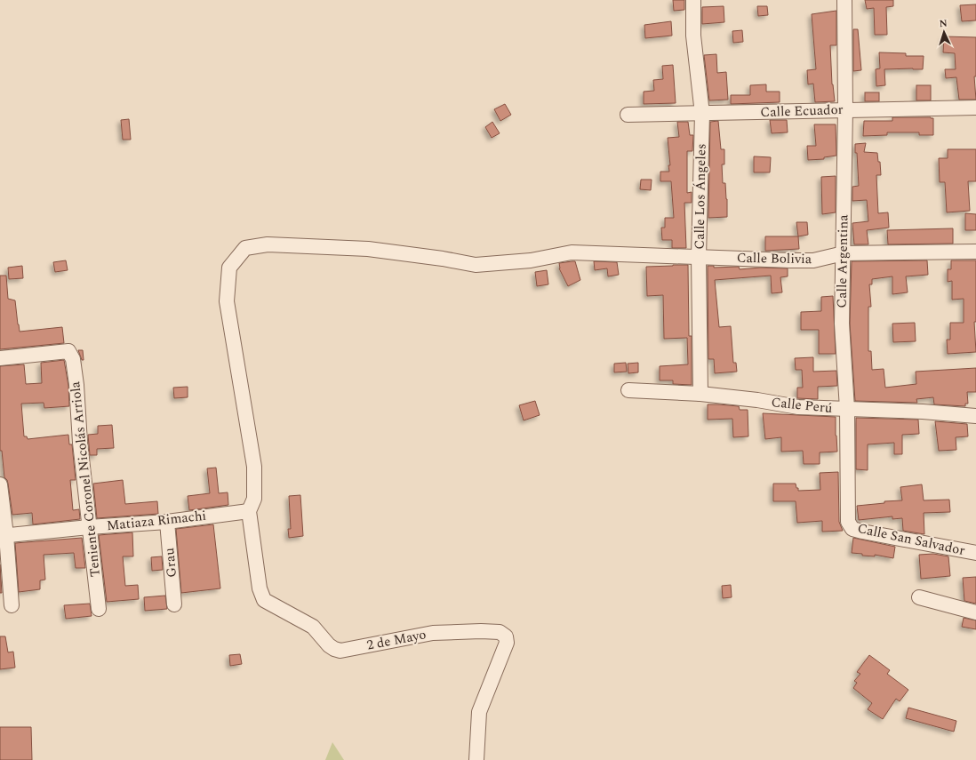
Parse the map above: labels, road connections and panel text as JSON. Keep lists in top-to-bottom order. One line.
{"streets":{"street":["Calle Ecuador","Calle Los Ángeles","Calle Bolivia","Calle Argentina","Calle Perú","Teniente Coronel Nicolás Arriola","Matiaza Rimachi","Calle San Salvador","Grau","2 de Mayo"]},"crossings":[["Calle Ecuador","Calle Los Ángeles"],["Calle Ecuador","Calle Argentina"],["Calle Los Ángeles","Calle Bolivia"],["Calle Los Ángeles","Calle Perú"],["Calle Bolivia","Calle Argentina"],["Calle Bolivia","Matiaza Rimachi"],["Calle Bolivia","2 de Mayo"],["Calle Argentina","Calle Perú"],["Calle Argentina","Calle San Salvador"],["Teniente Coronel Nicolás Arriola","Matiaza Rimachi"],["Matiaza Rimachi","Grau"],["Matiaza Rimachi","2 de Mayo"]],"north":"top"}
